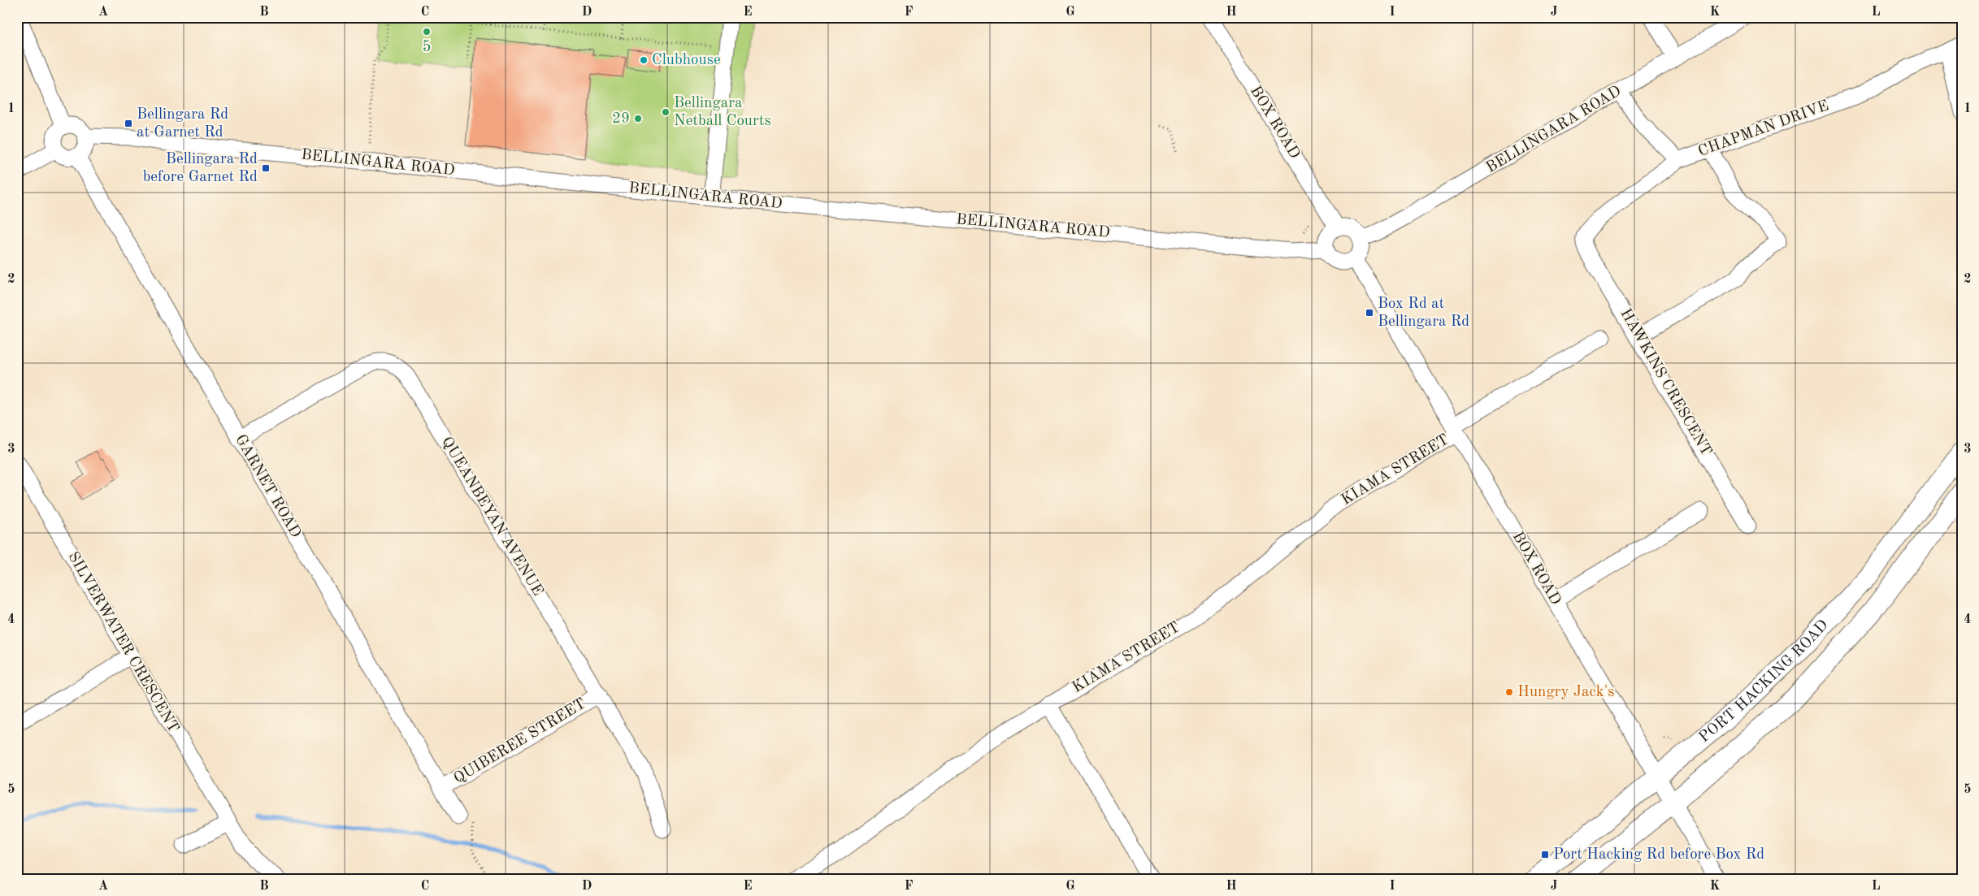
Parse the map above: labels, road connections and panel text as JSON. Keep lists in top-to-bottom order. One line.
{"streets":{"main road":["PORT HACKING ROAD"],"street":["BOX ROAD","CHAPMAN DRIVE","BELLINGARA ROAD","HAWKINS CRESCENT","KIAMA STREET","GARNET ROAD","QUEANBEYAN AVENUE","SILVERWATER CRESCENT","QUIBEREE STREET"]},"crossings":[["BOX ROAD","BELLINGARA ROAD"],["BOX ROAD","KIAMA STREET"],["BOX ROAD","PORT HACKING ROAD"],["CHAPMAN DRIVE","HAWKINS CRESCENT"],["BELLINGARA ROAD","GARNET ROAD"],["GARNET ROAD","QUEANBEYAN AVENUE"],["GARNET ROAD","QUIBEREE STREET"],["QUEANBEYAN AVENUE","QUIBEREE STREET"]],"places":{"other":["5","Clubhouse","Bellingara Netball Courts","29","Hungry Jack's"],"transit":["Bellingara Rd at Garnet Rd","Bellingara Rd before Garnet Rd","Box Rd at Bellingara Rd","Port Hacking Rd before Box Rd"]},"grid":{"columns":["A","B","C","D","E","F","G","H","I","J","K","L"],"rows":["1","2","3","4","5"]}}
